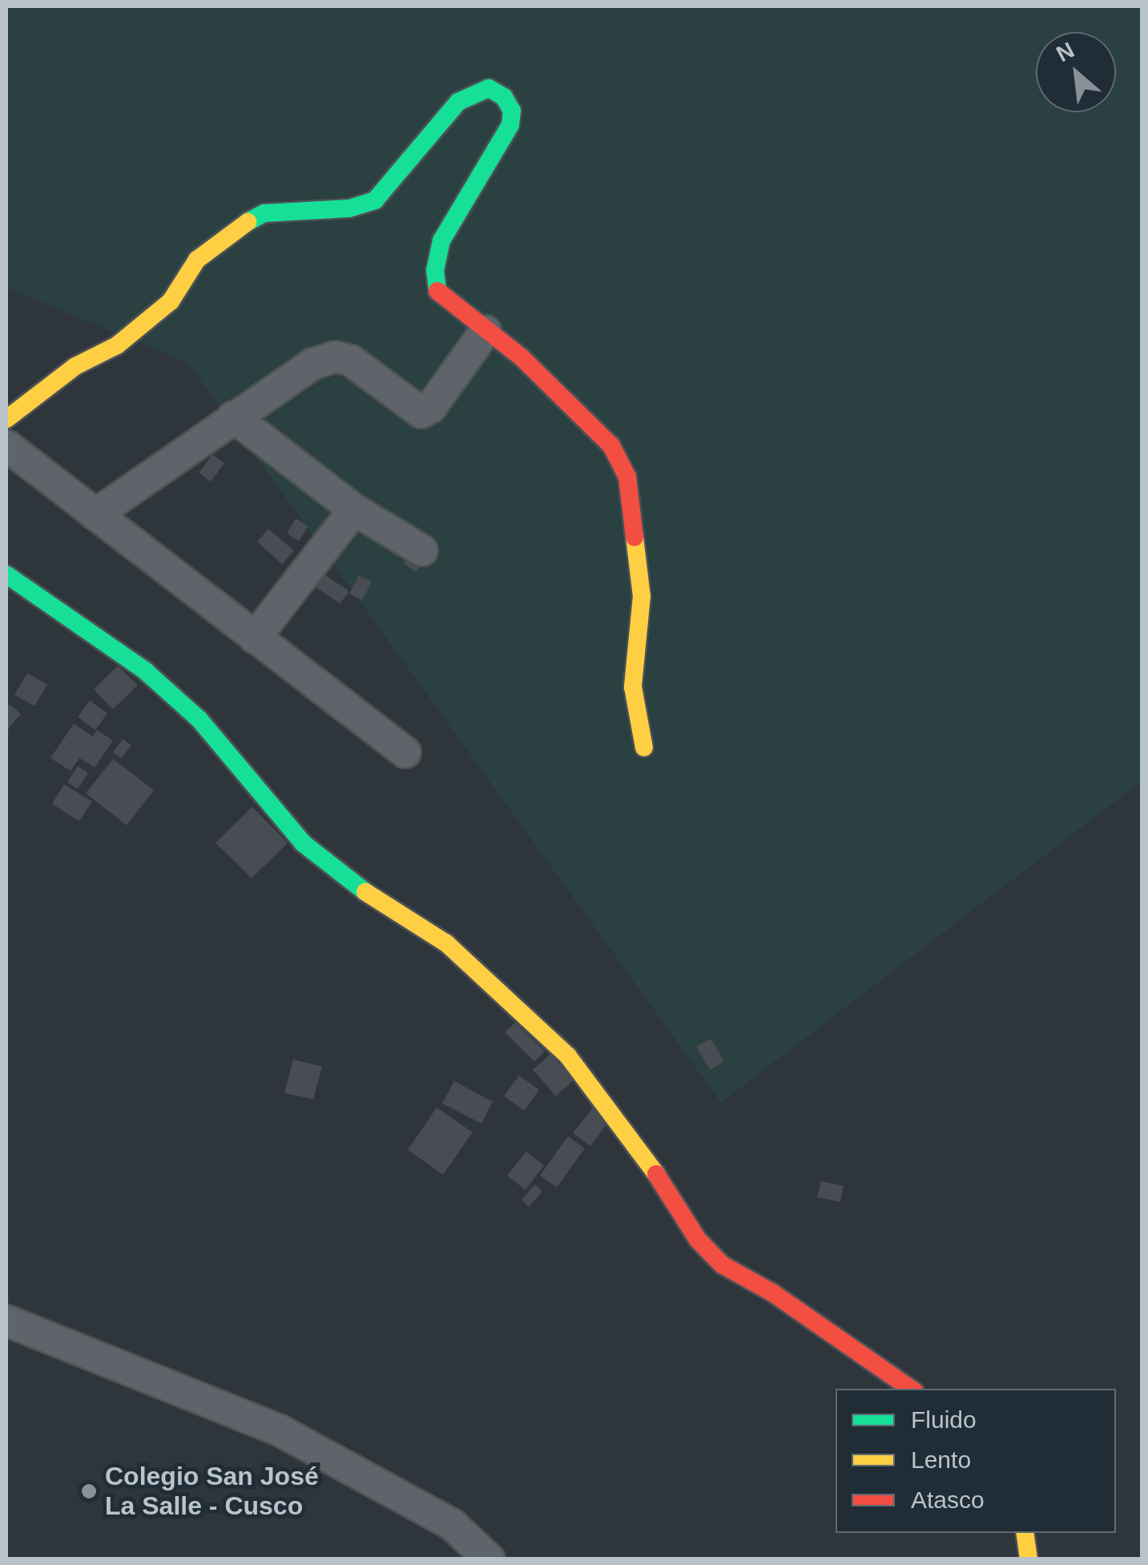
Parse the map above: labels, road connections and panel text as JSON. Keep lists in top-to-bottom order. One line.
{"places":["Colegio San José La Salle - Cusco"],"legend":["Fluido","Lento","Atasco"],"north":"top left"}
